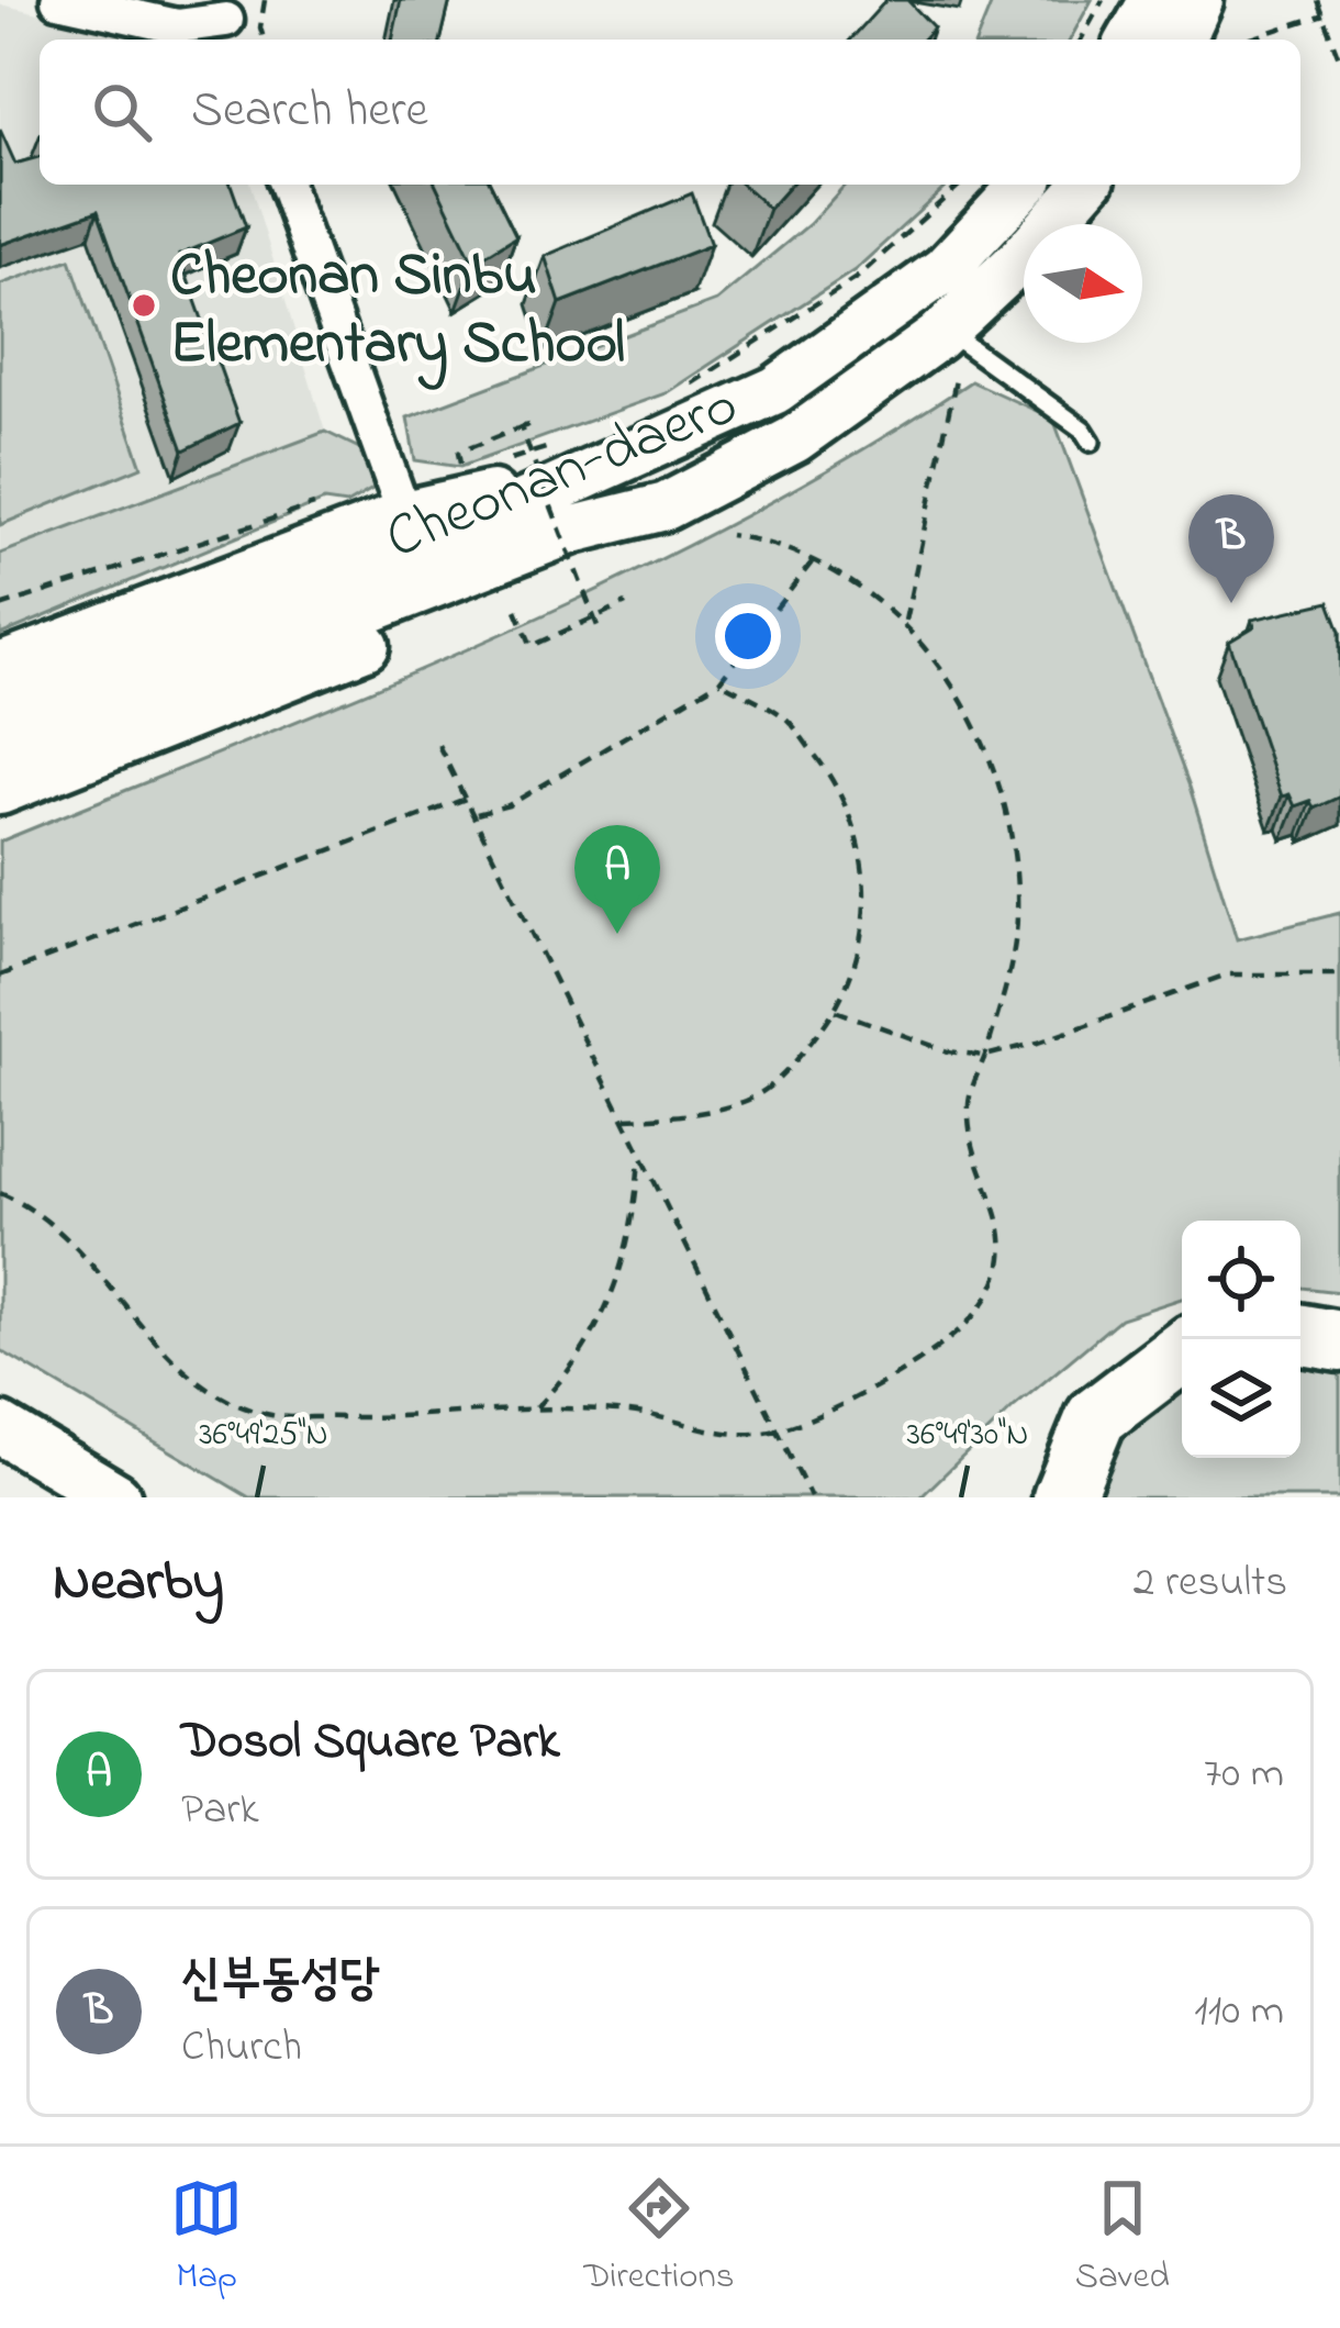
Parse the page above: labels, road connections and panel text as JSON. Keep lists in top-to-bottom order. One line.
{"streets":{"main road":["Cheonan-daero"]},"places":["Cheonan Sinbu Elementary School"],"north":"right","page":{"search":"Search here","pins":["B","A"],"heading":["Nearby","2 results"],"list":[{"mark":"A","name":"Dosol Square Park","note":"Park","value":"70 m"},{"mark":"B","name":"신부동성당","note":"Church","value":"110 m"}],"nav":["Map","Directions","Saved"]},"coordinates":["36°49'25\"N","36°49'30\"N"]}
